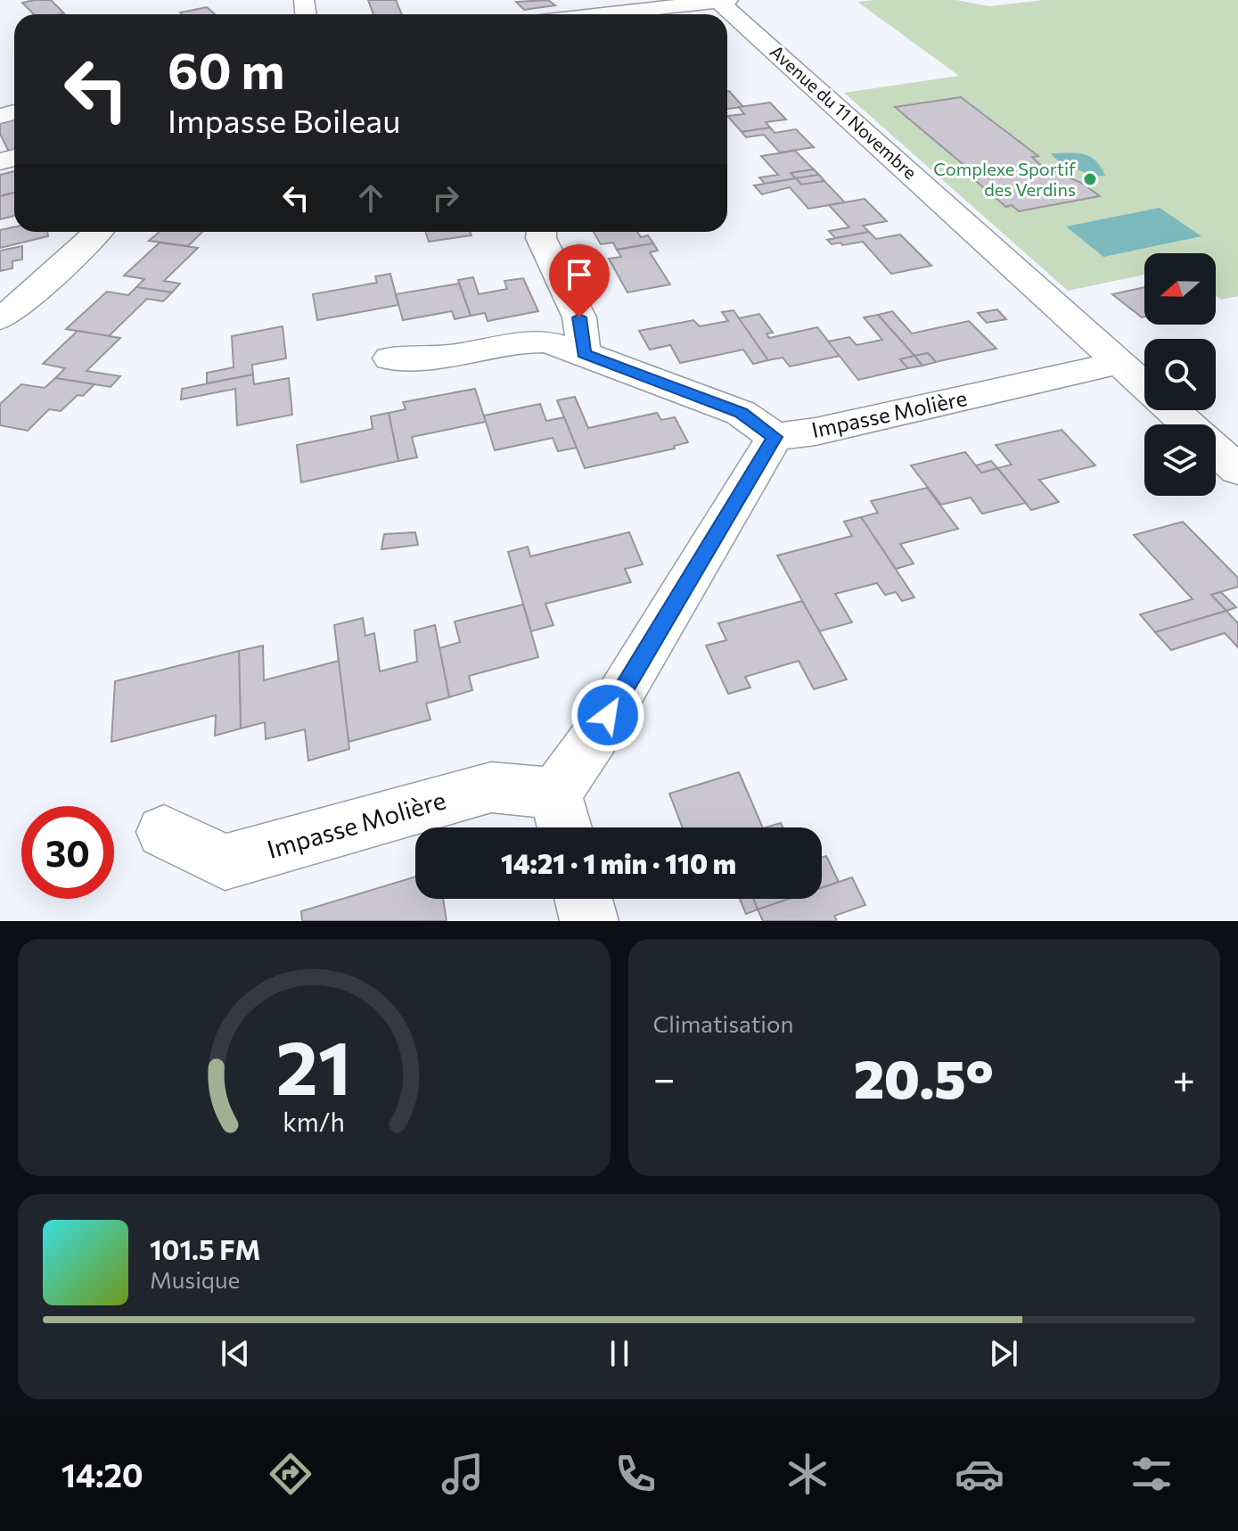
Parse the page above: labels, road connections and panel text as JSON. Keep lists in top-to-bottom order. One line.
{"streets":{"street":["Avenue du 11 Novembre","Impasse Molière"]},"crossings":[["Avenue du 11 Novembre","Impasse Molière"]],"places":["Complexe Sportif des Verdins"],"north":"left","page":{"turn":["60 m","Impasse Boileau"],"limit":"30","trip":"14:21 · 1 min · 110 m","tile":"Climatisation","heat":["−","20.5°","+"],"song":["101.5 FM","Musique"],"tabs":"14:20","gauge":["21","km/h"]}}
